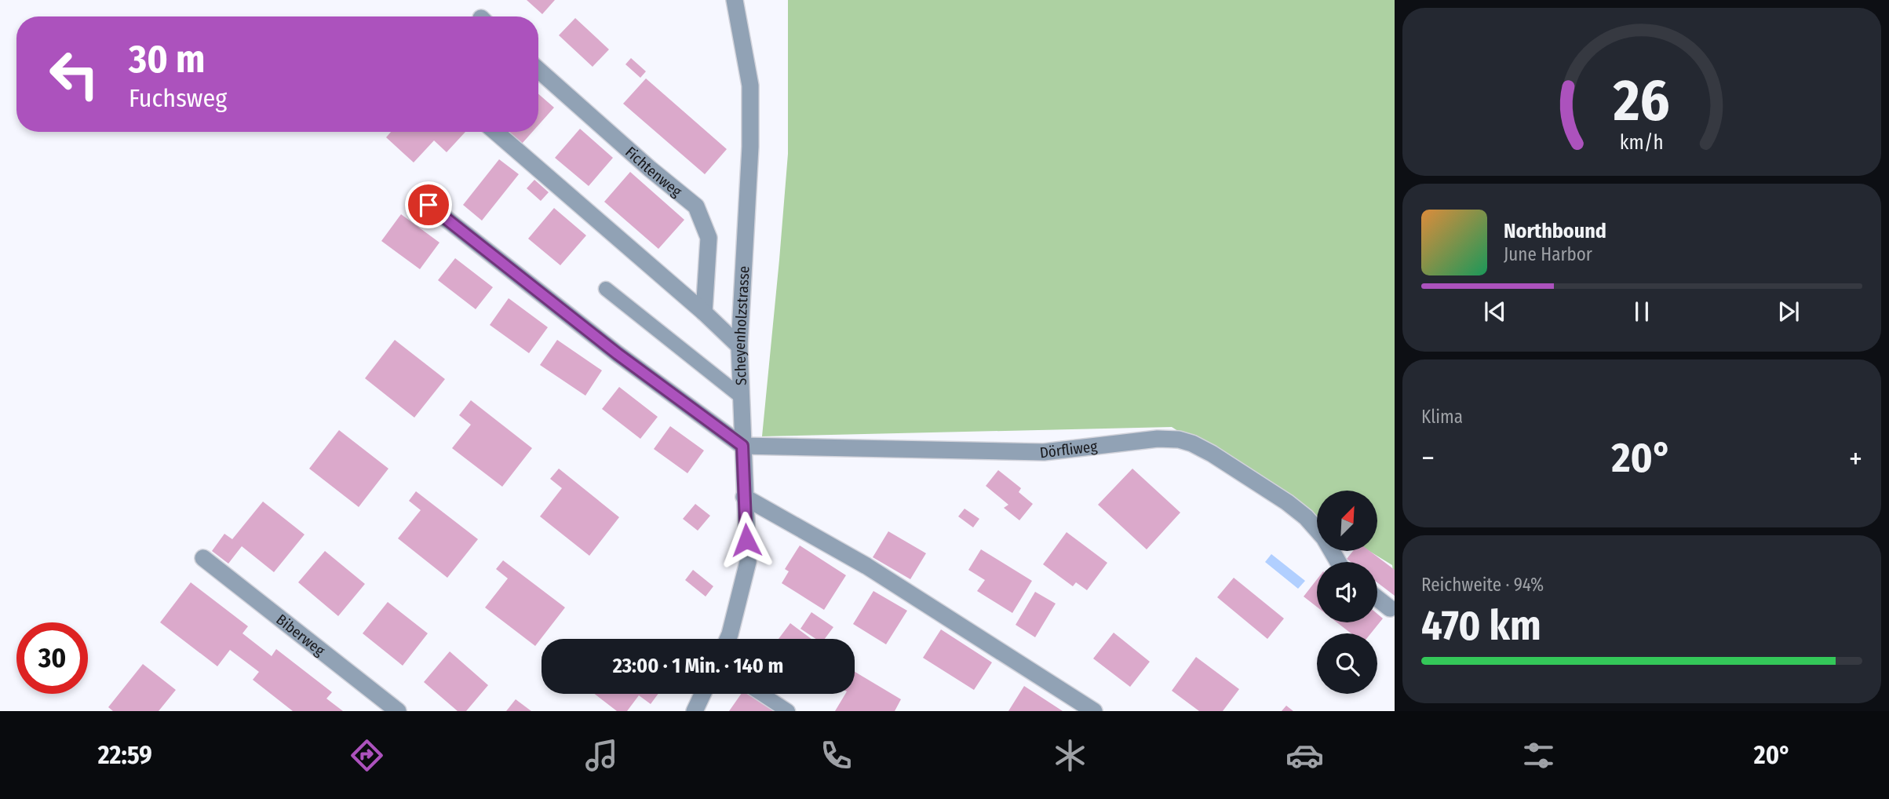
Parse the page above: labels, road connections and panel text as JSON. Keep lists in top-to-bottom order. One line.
{"streets":{"street":["Fichtenweg","Scheyenholzstrasse","Dörfliweg","Biberweg"]},"crossings":[["Scheyenholzstrasse","Dörfliweg"]],"north":"top right","page":{"turn":["30 m","Fuchsweg"],"song":["Northbound","June Harbor"],"tile":["Klima",["Reichweite · 94%","470 km"]],"heat":["−","20°","+"],"limit":"30","trip":"23:00 · 1 Min. · 140 m","tabs":["22:59","20°"],"gauge":["26","km/h"]}}
